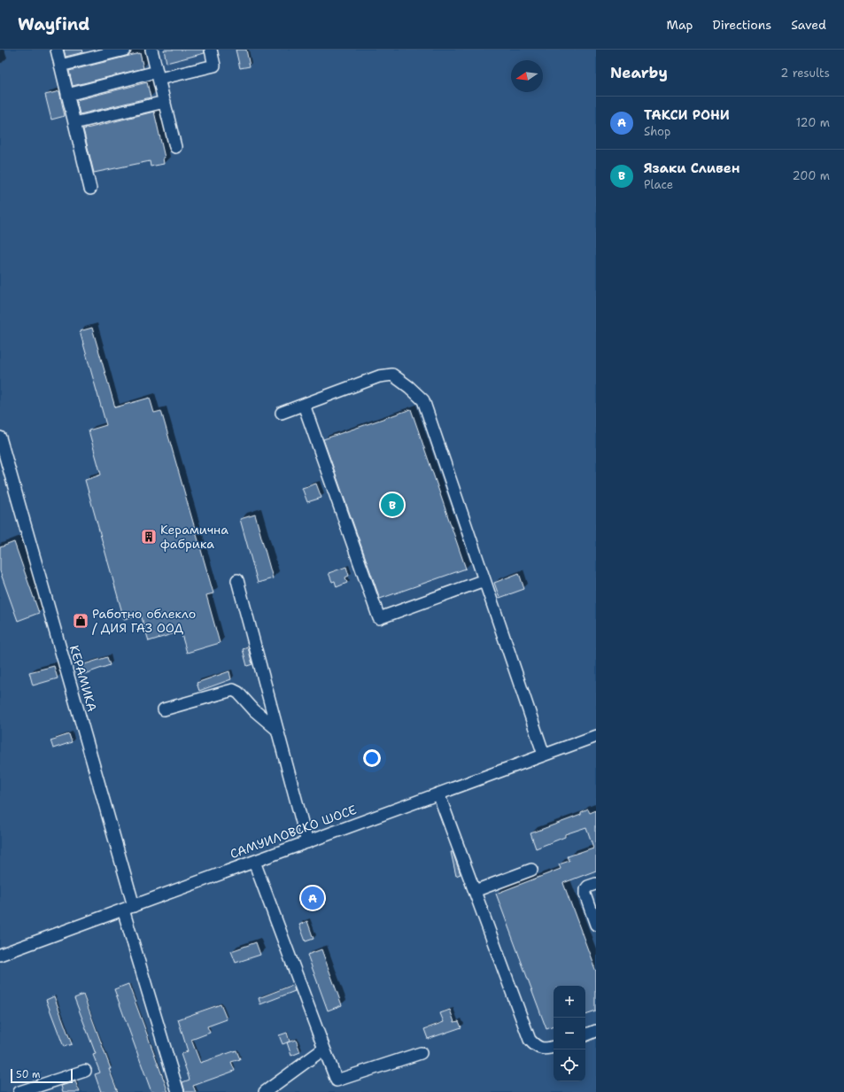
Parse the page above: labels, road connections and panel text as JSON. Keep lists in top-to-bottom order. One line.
{"streets":{"street":["КЕРАМИКА","САМУИЛОВСКО ШОСЕ"]},"crossings":[["КЕРАМИКА","САМУИЛОВСКО ШОСЕ"]],"places":{"building":["Керамична фабрика"],"shop":["Работно облекло / ДИЯ ГАЗ ООД"]},"scale_bar":"50 m","north":"left","page":{"header":"Wayfind","nav":["Map","Directions","Saved"],"heading":["Nearby","2 results"],"list":[{"mark":"A","name":"ТАКСИ РОНИ","note":"Shop","value":"120 m"},{"mark":"B","name":"Язаки Сливен","note":"Place","value":"200 m"}],"pins":["B","A"],"map_buttons":["+","−"],"scale":"50 m"}}
